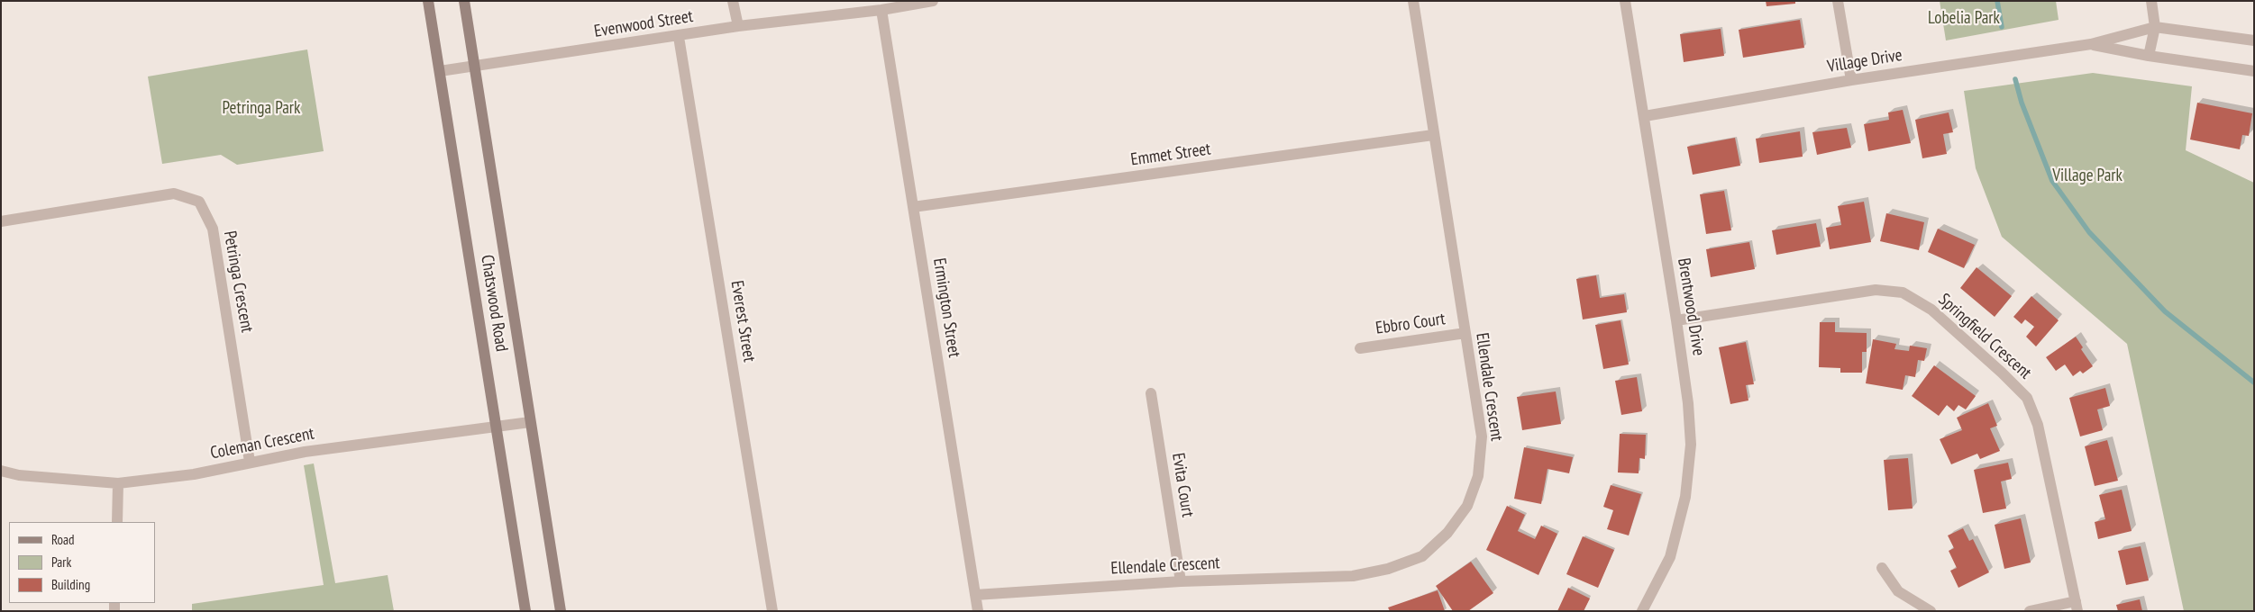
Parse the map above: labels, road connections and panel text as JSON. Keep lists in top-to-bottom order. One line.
{"streets":{"main road":["Chatswood Road"],"street":["Evenwood Street","Village Drive","Emmet Street","Petringa Crescent","Brentwood Drive","Ermington Street","Everest Street","Ebbro Court","Springfield Crescent","Ellendale Crescent","Coleman Crescent","Evita Court"]},"crossings":[["Evenwood Street","Chatswood Road"],["Evenwood Street","Ermington Street"],["Evenwood Street","Everest Street"],["Village Drive","Brentwood Drive"],["Emmet Street","Ermington Street"],["Emmet Street","Ellendale Crescent"],["Petringa Crescent","Coleman Crescent"],["Chatswood Road","Coleman Crescent"],["Brentwood Drive","Springfield Crescent"],["Ermington Street","Ellendale Crescent"],["Ebbro Court","Ellendale Crescent"],["Ellendale Crescent","Evita Court"]],"parks":["Lobelia Park","Petringa Park","Village Park"],"legend":["Road","Park","Building"]}
